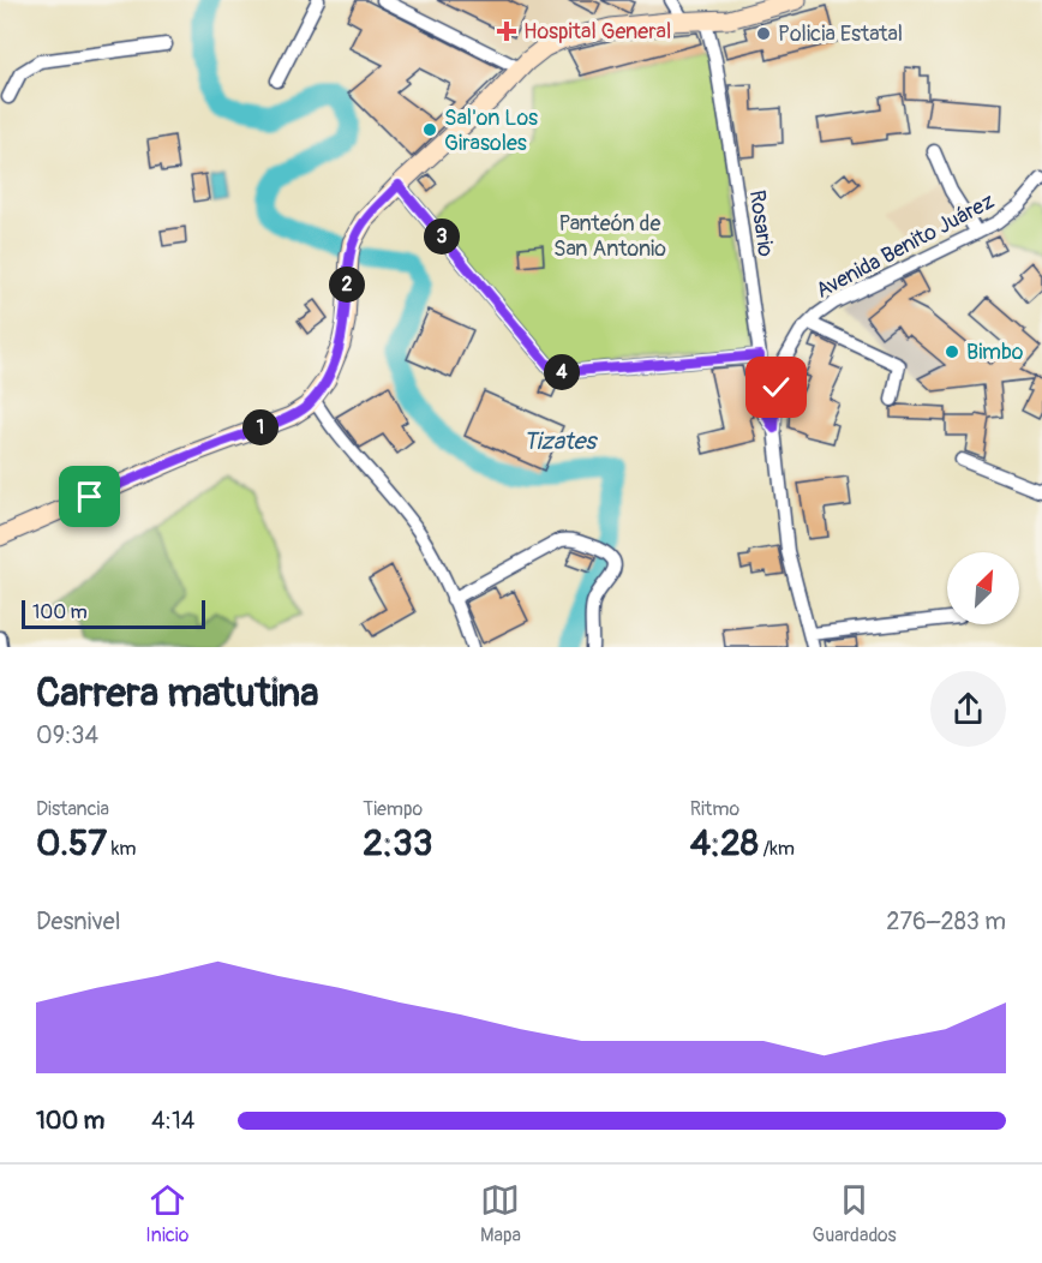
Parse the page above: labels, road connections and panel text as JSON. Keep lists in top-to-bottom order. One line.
{"streets":{"street":["Rosario","Avenida Benito Juárez"]},"crossings":[["Rosario","Avenida Benito Juárez"]],"water":["Tizates"],"parks":["Panteón de San Antonio"],"places":{"health":["Hospital General"],"other":["Policia Estatal","Sal'on Los Girasoles","Bimbo"]},"scale_bar":"100 m","north":"top right","page":{"pins":["3","2","4","1"],"scale":"100 m","heading":["Carrera matutina","09:34"],"stats":[["Distancia","0.57 km"],["Tiempo","2:33"],["Ritmo","4:28 /km"]],"chart":["Desnivel","276–283 m"],"list":[{"name":"100 m","note":"4:14"}],"tabs":["Inicio","Mapa","Guardados"]}}
